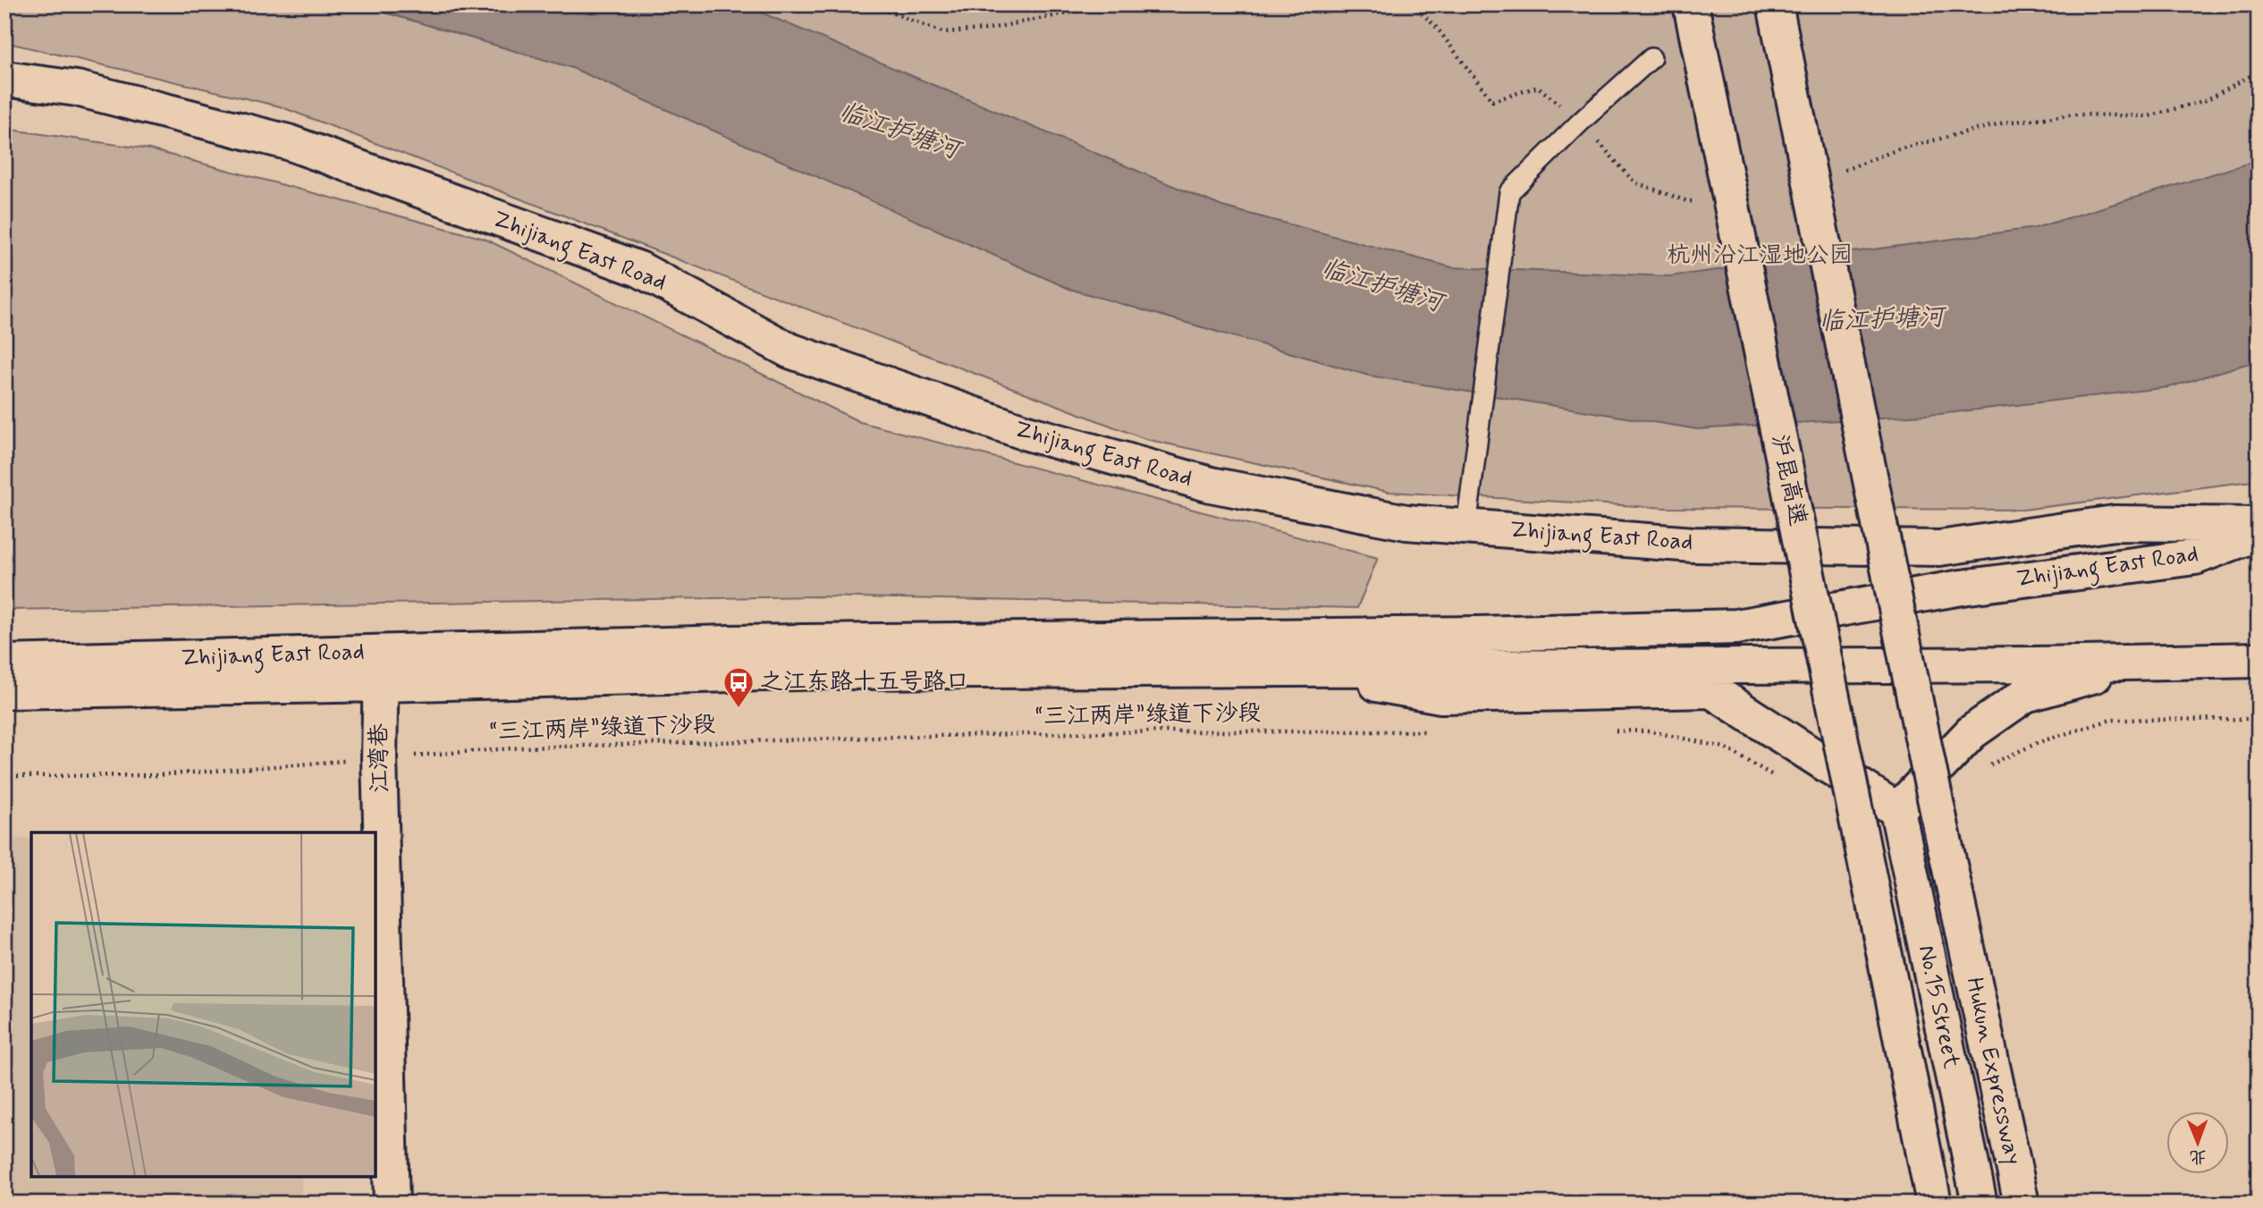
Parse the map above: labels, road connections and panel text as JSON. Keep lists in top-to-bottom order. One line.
{"streets":{"main road":["Zhijiang East Road","沪昆高速","江湾巷","No.15 Street"],"path":["“三江两岸”绿道下沙段"]},"crossings":[["Zhijiang East Road","江湾巷"],["“三江两岸”绿道下沙段","江湾巷"]],"water":["临江护塘河"],"parks":["杭州沿江湿地公园"],"places":{"bus stop":["之江东路十五号路口"]},"north":"bottom"}
